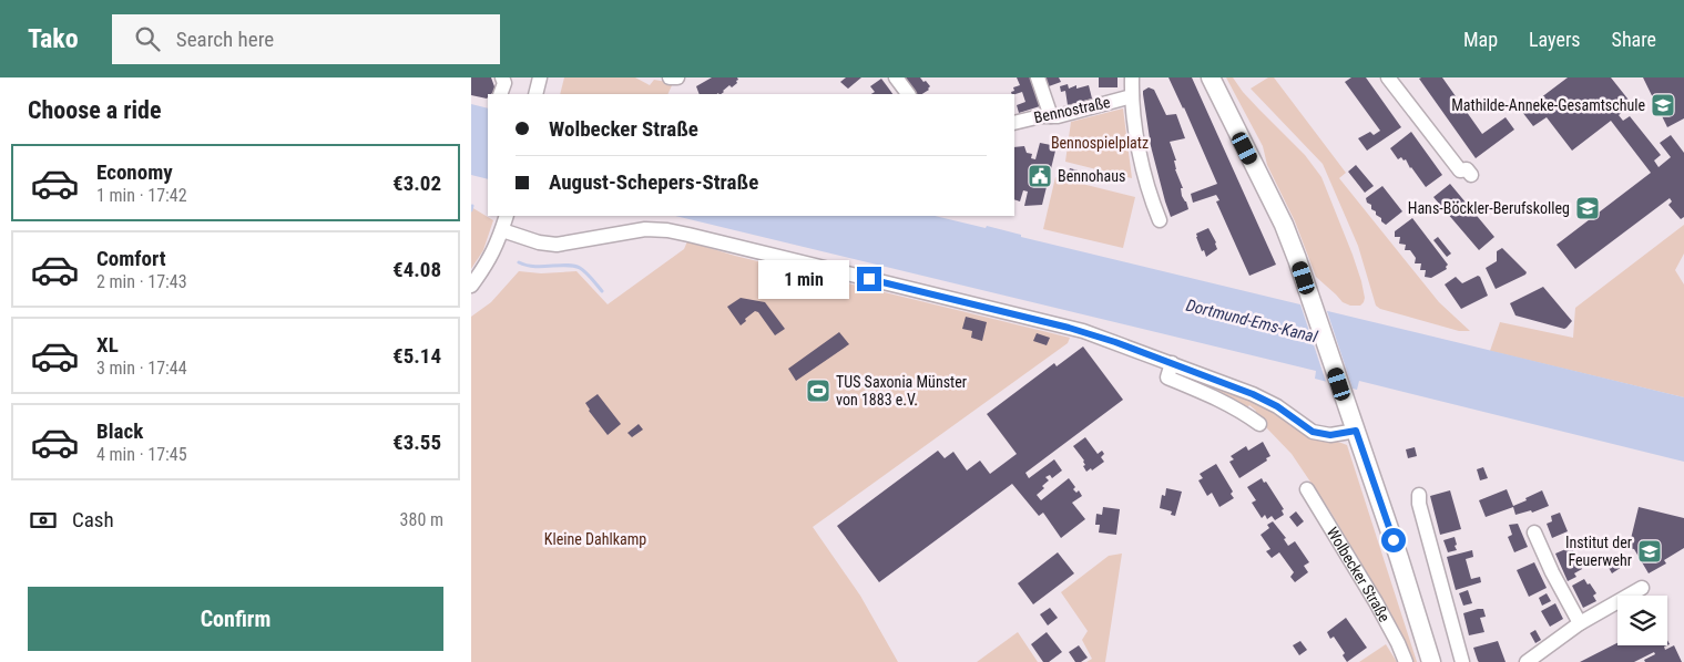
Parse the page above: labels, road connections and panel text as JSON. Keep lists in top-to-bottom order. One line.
{"streets":{"street":["Bennostraße","Wolbecker Straße"]},"water":["Dortmund-Ems-Kanal"],"parks":["Bennospielplatz","Kleine Dahlkamp"],"places":{"school or university":["Mathilde-Anneke-Gesamtschule","Hans-Böckler-Berufskolleg","Institut der Feuerwehr"],"public building":["Bennohaus"],"sports":["TUS Saxonia Münster von 1883 e.V."]},"page":{"header":"Tako","search":"Search here","nav":["Map","Layers","Share"],"heading":"Choose a ride","banner":["Wolbecker Straße","August-Schepers-Straße"],"list":[{"name":"Economy","note":"1 min · 17:42","value":"€3.02"},{"name":"Comfort","note":"2 min · 17:43","value":"€4.08"},{"name":"XL","note":"3 min · 17:44","value":"€5.14"},{"name":"Black","note":"4 min · 17:45","value":"€3.55"}],"bubble":"1 min","pay":["Cash","380 m"],"buttons":"Confirm"}}
